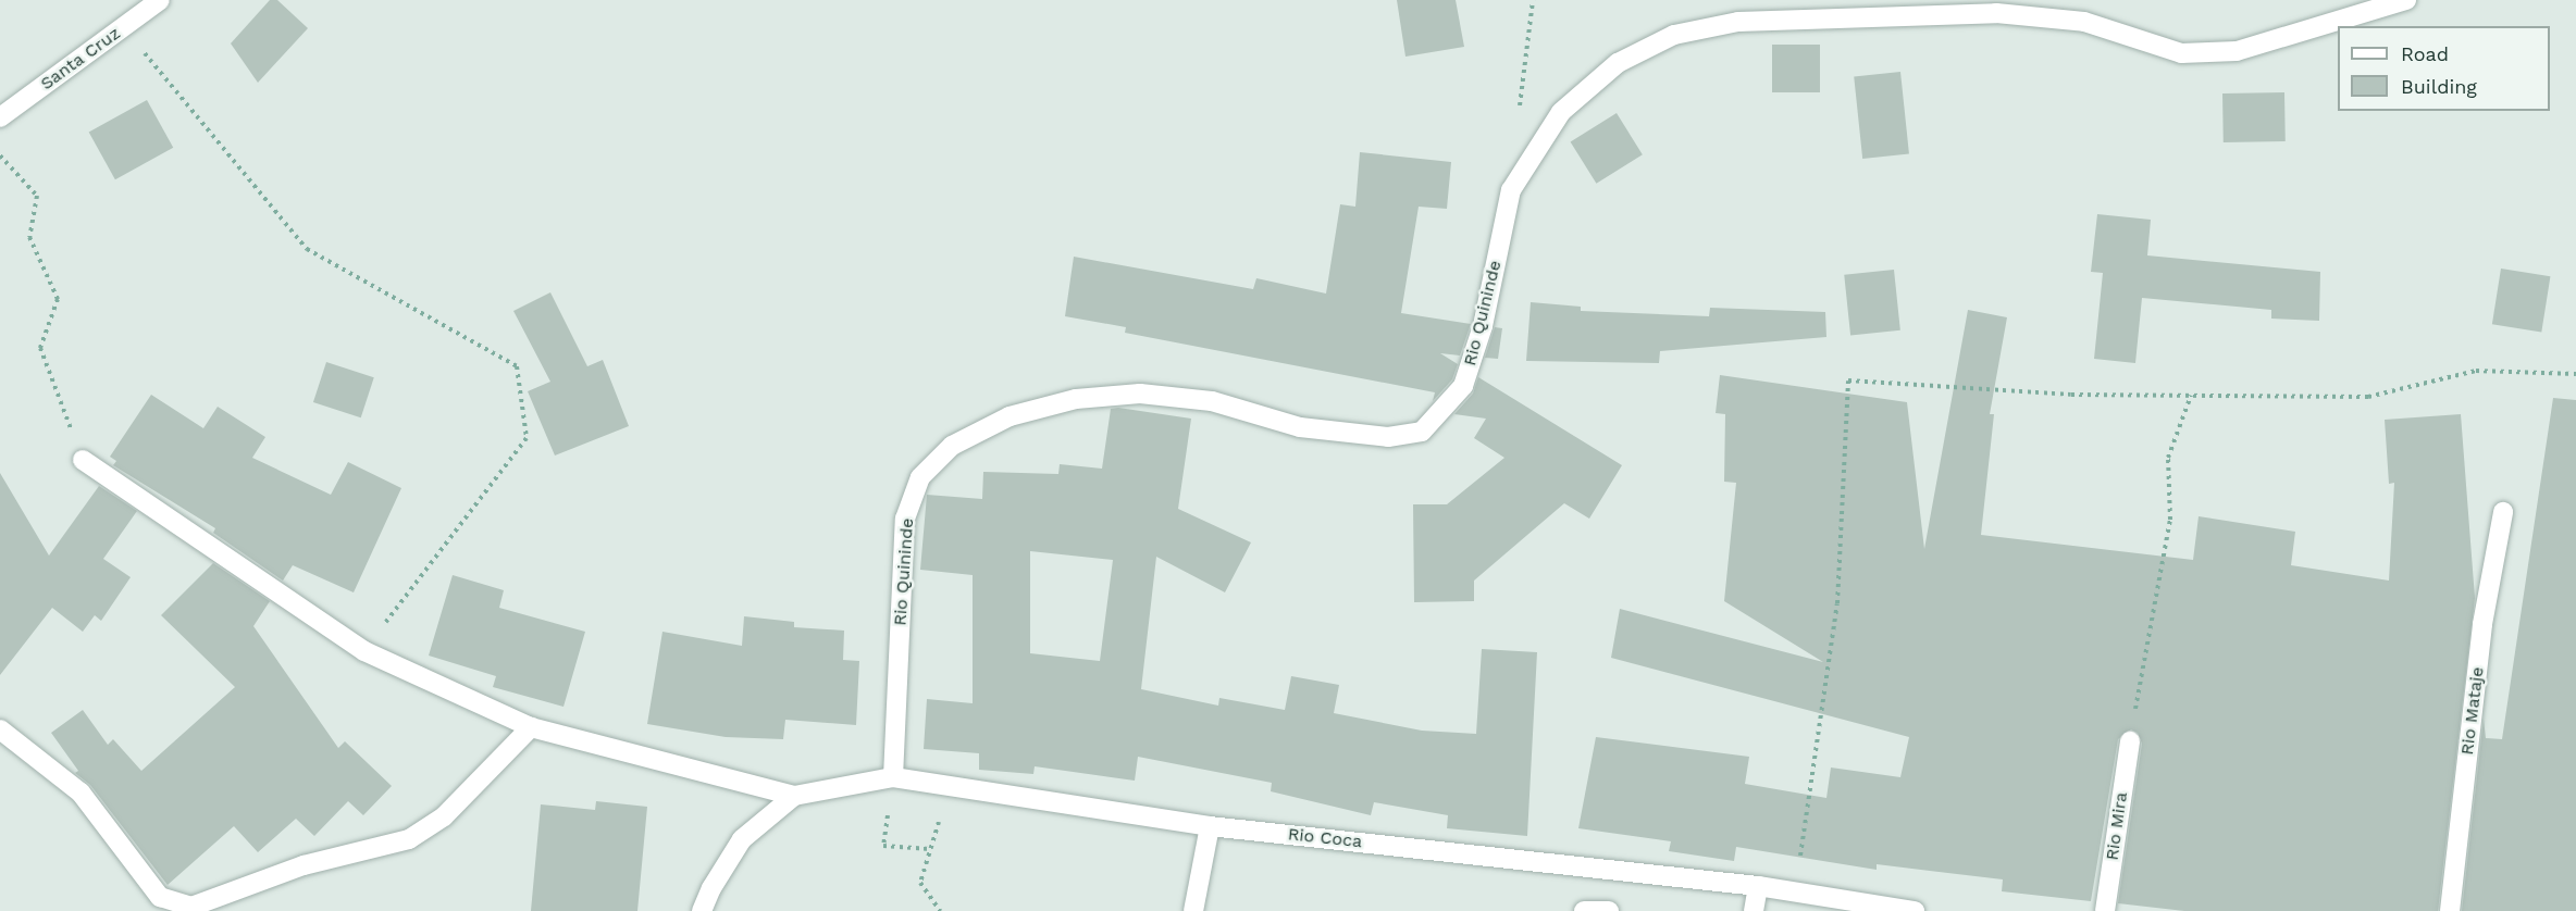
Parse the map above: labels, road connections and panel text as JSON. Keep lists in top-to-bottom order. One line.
{"streets":{"street":["Santa Cruz","Rio Quininde","Rio Mataje","Rio Mira","Rio Coca"]},"crossings":[["Rio Quininde","Rio Coca"]],"legend":["Road","Building"]}
